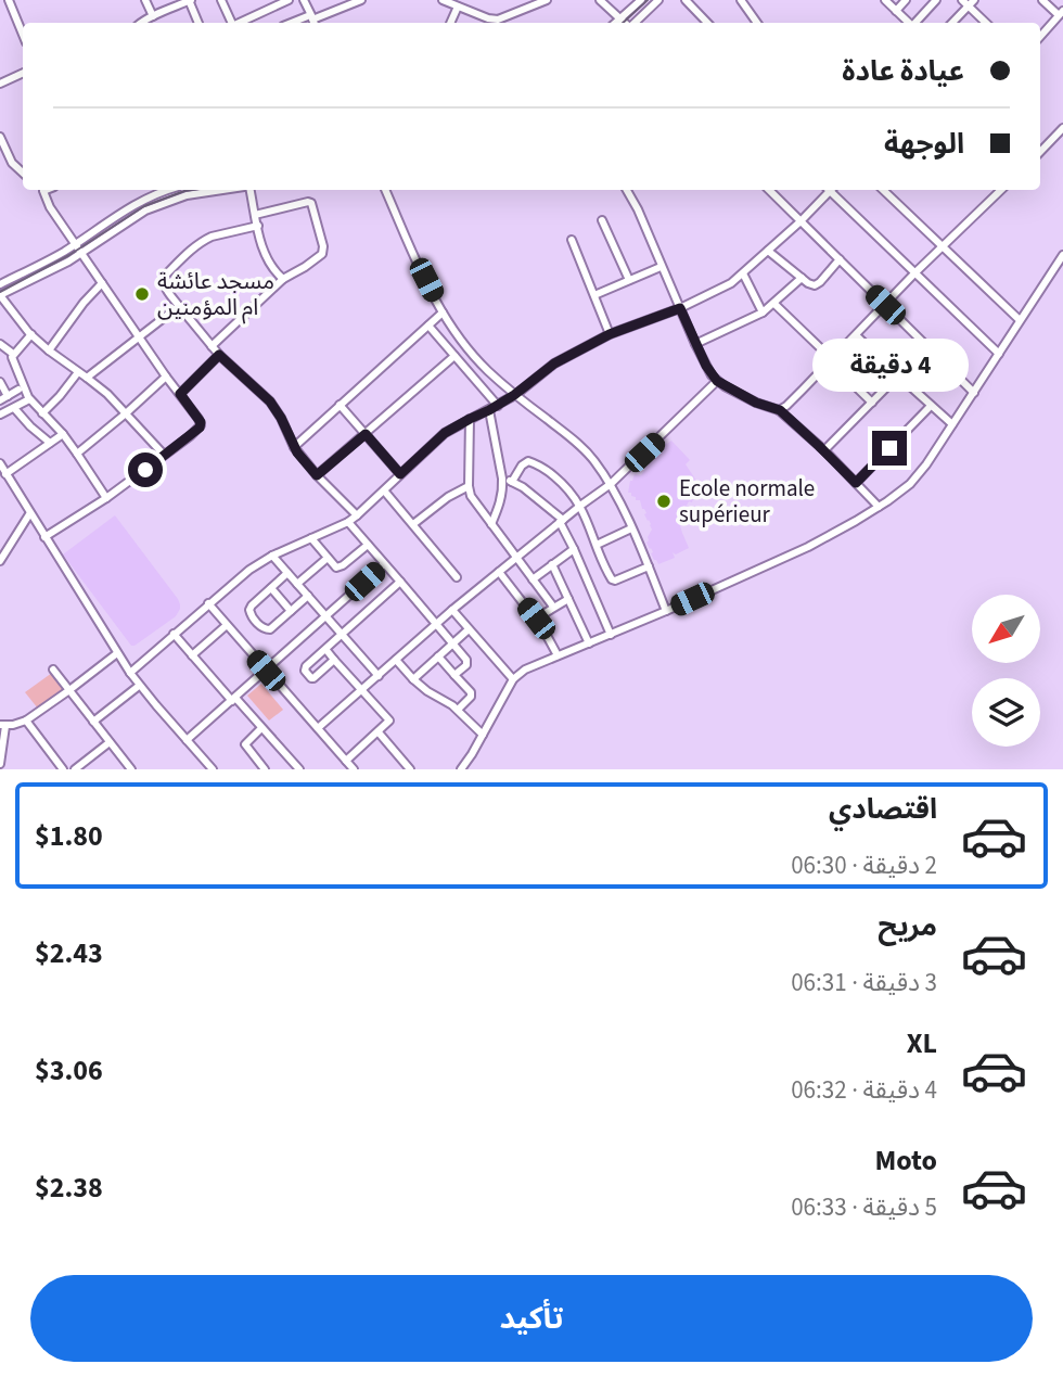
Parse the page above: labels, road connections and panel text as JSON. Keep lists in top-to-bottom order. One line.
{"places":["مسجد عائشة ام المؤمنين","Ecole normale supérieur"],"north":"bottom left","page":{"banner":["عيادة عادة","الوجهة"],"bubble":"4 دقيقة","list":[{"name":"اقتصادي","note":"2 دقيقة · 06:30","value":"$1.80"},{"name":"مريح","note":"3 دقيقة · 06:31","value":"$2.43"},{"name":"XL","note":"4 دقيقة · 06:32","value":"$3.06"},{"name":"Moto","note":"5 دقيقة · 06:33","value":"$2.38"}],"buttons":"تأكيد"}}
